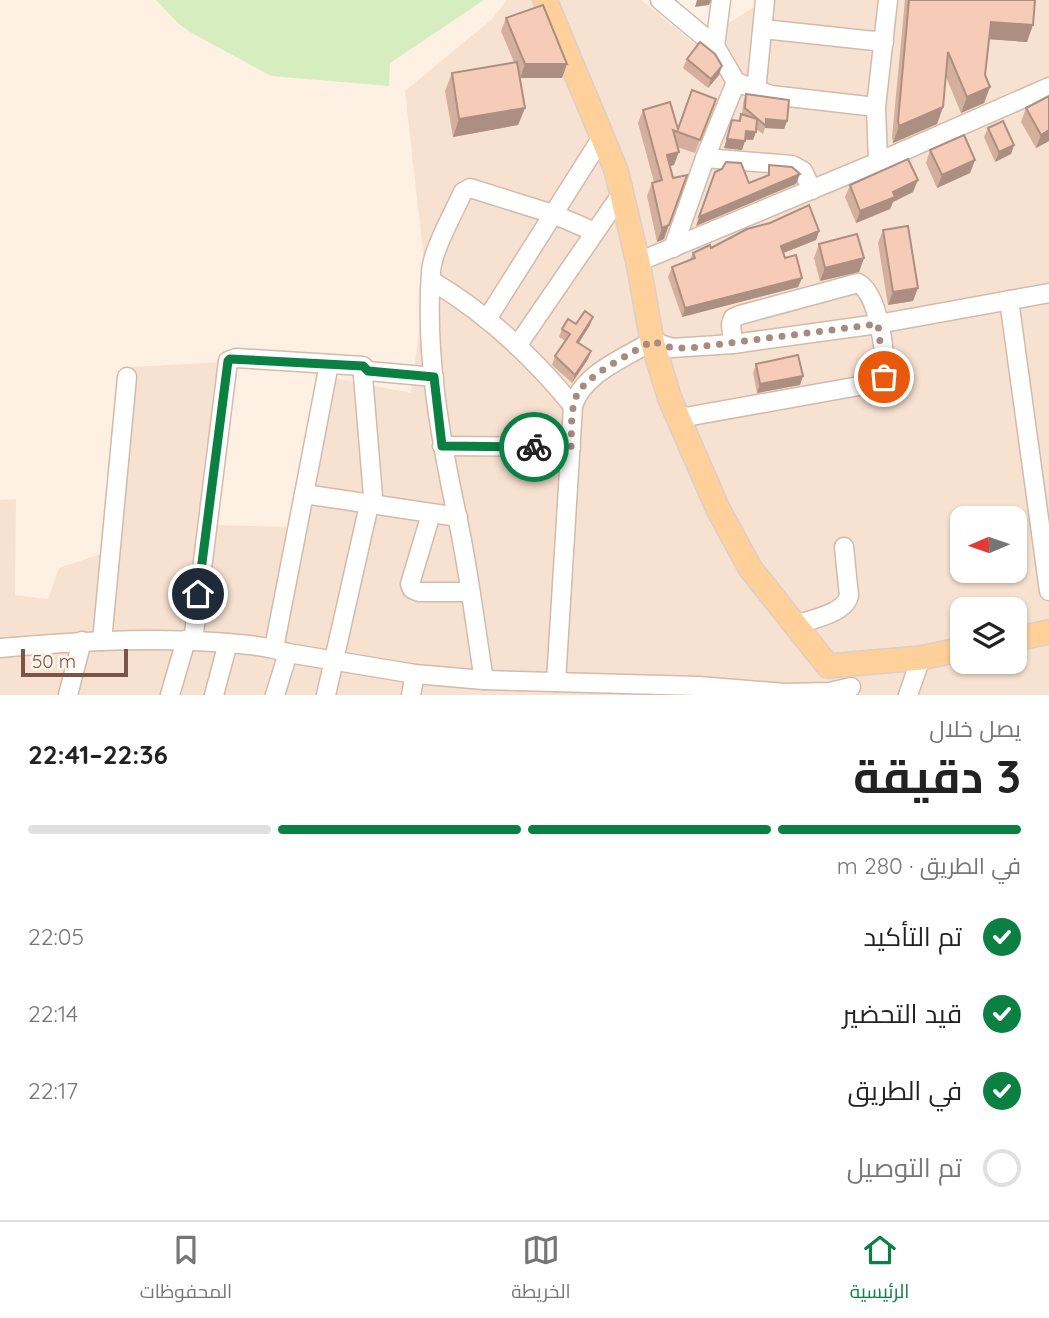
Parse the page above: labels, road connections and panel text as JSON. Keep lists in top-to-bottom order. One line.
{"scale_bar":"50 m","north":"left","page":{"scale":"50 m","heading":["3 دقيقة","يصل خلال","22:36–22:41"],"bar":"في الطريق · 280 m","list":[["تم التأكيد","22:05"],["قيد التحضير","22:14"],["في الطريق","22:17"],"تم التوصيل"],"tabs":["الرئيسية","الخريطة","المحفوظات"]}}
